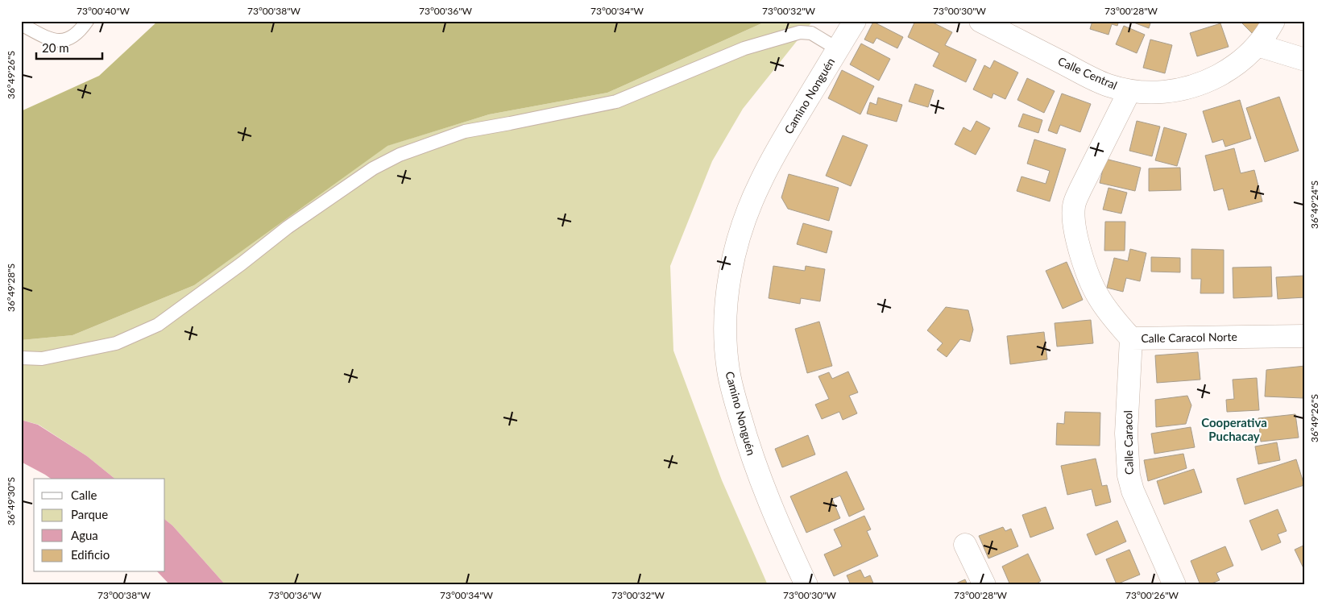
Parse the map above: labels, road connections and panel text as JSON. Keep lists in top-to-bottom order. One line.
{"streets":{"street":["Calle Central","Camino Nonguén","Calle Caracol Norte","Calle Caracol"]},"crossings":[["Calle Central","Calle Caracol Norte"],["Calle Caracol Norte","Calle Caracol"]],"districts":["Cooperativa Puchacay"],"legend":["Calle","Parque","Agua","Edificio"],"scale_bar":"20 m","coordinates":["73°00'40\"W","73°00'38\"W","73°00'36\"W","73°00'34\"W","73°00'32\"W","73°00'30\"W","73°00'28\"W","36°49'26\"S","36°49'24\"S","36°49'28\"S","36°49'30\"S","73°00'26\"W"]}
